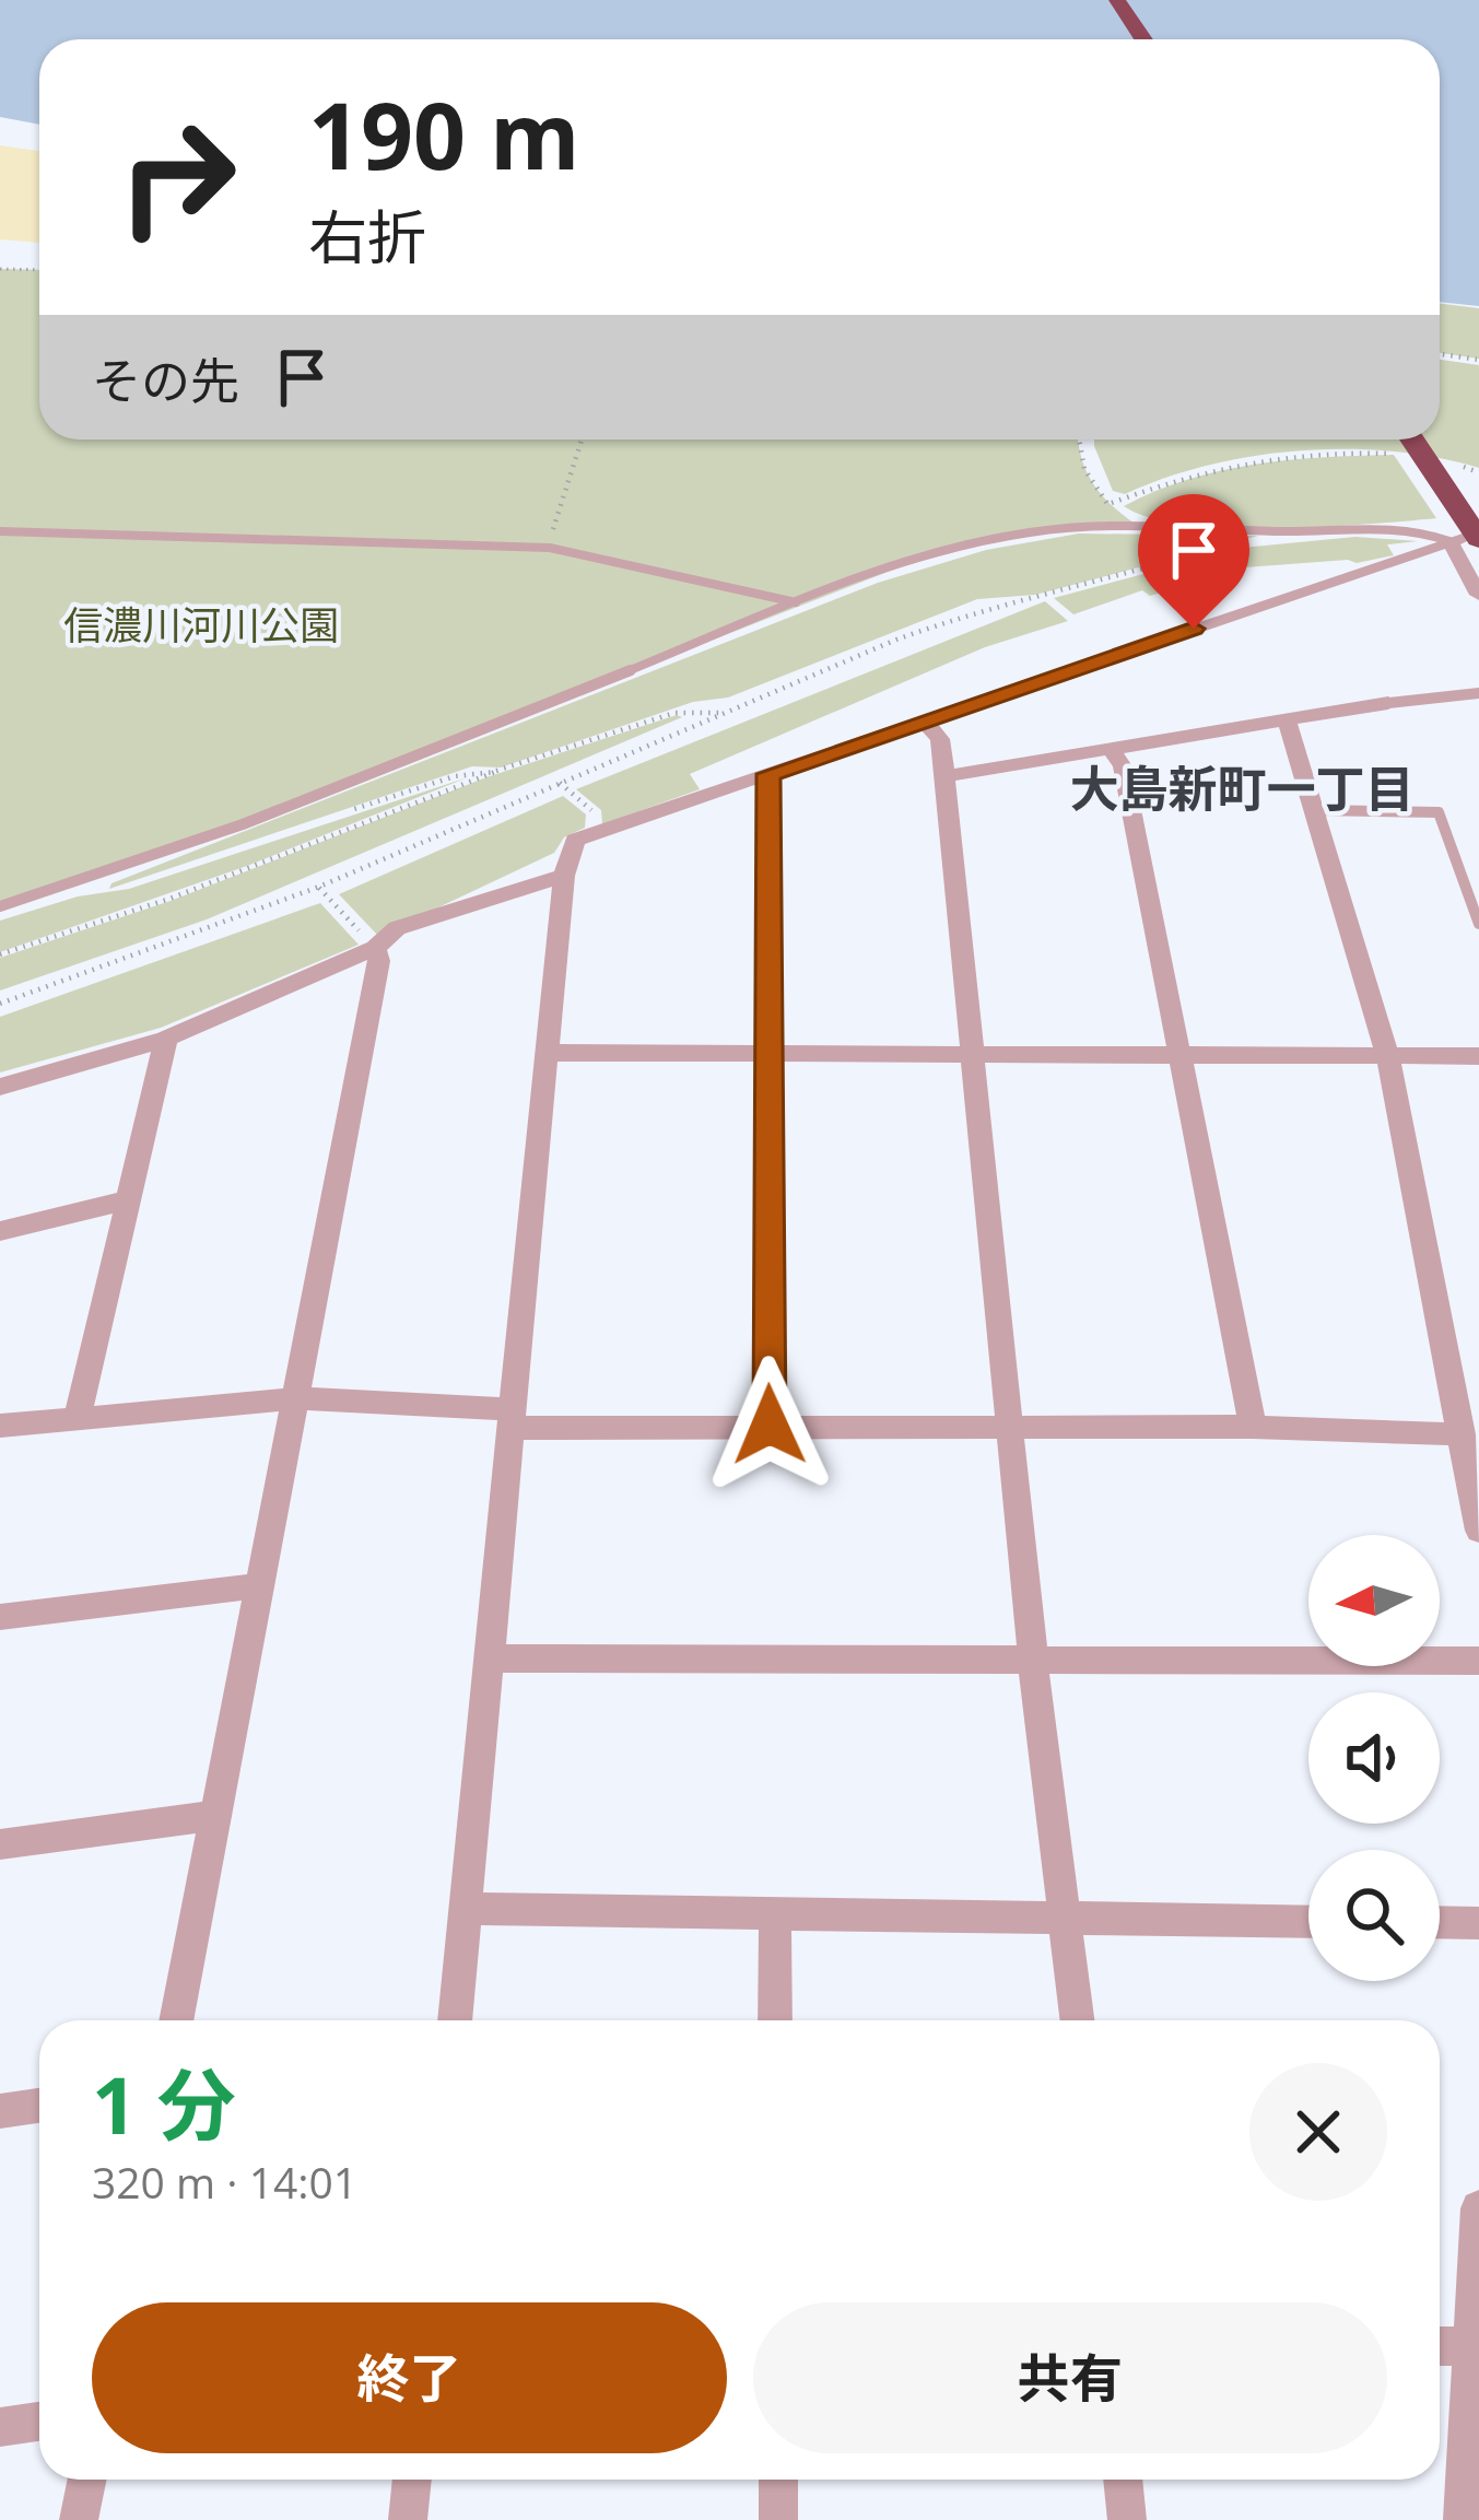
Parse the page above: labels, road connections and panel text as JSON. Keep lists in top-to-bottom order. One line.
{"districts":["大島新町一丁目"],"parks":["信濃川河川公園"],"north":"left","page":{"turn":["190 m","右折"],"then":"その先","heading":["1 分","320 m · 14:01"],"buttons":["終了","共有"]}}
